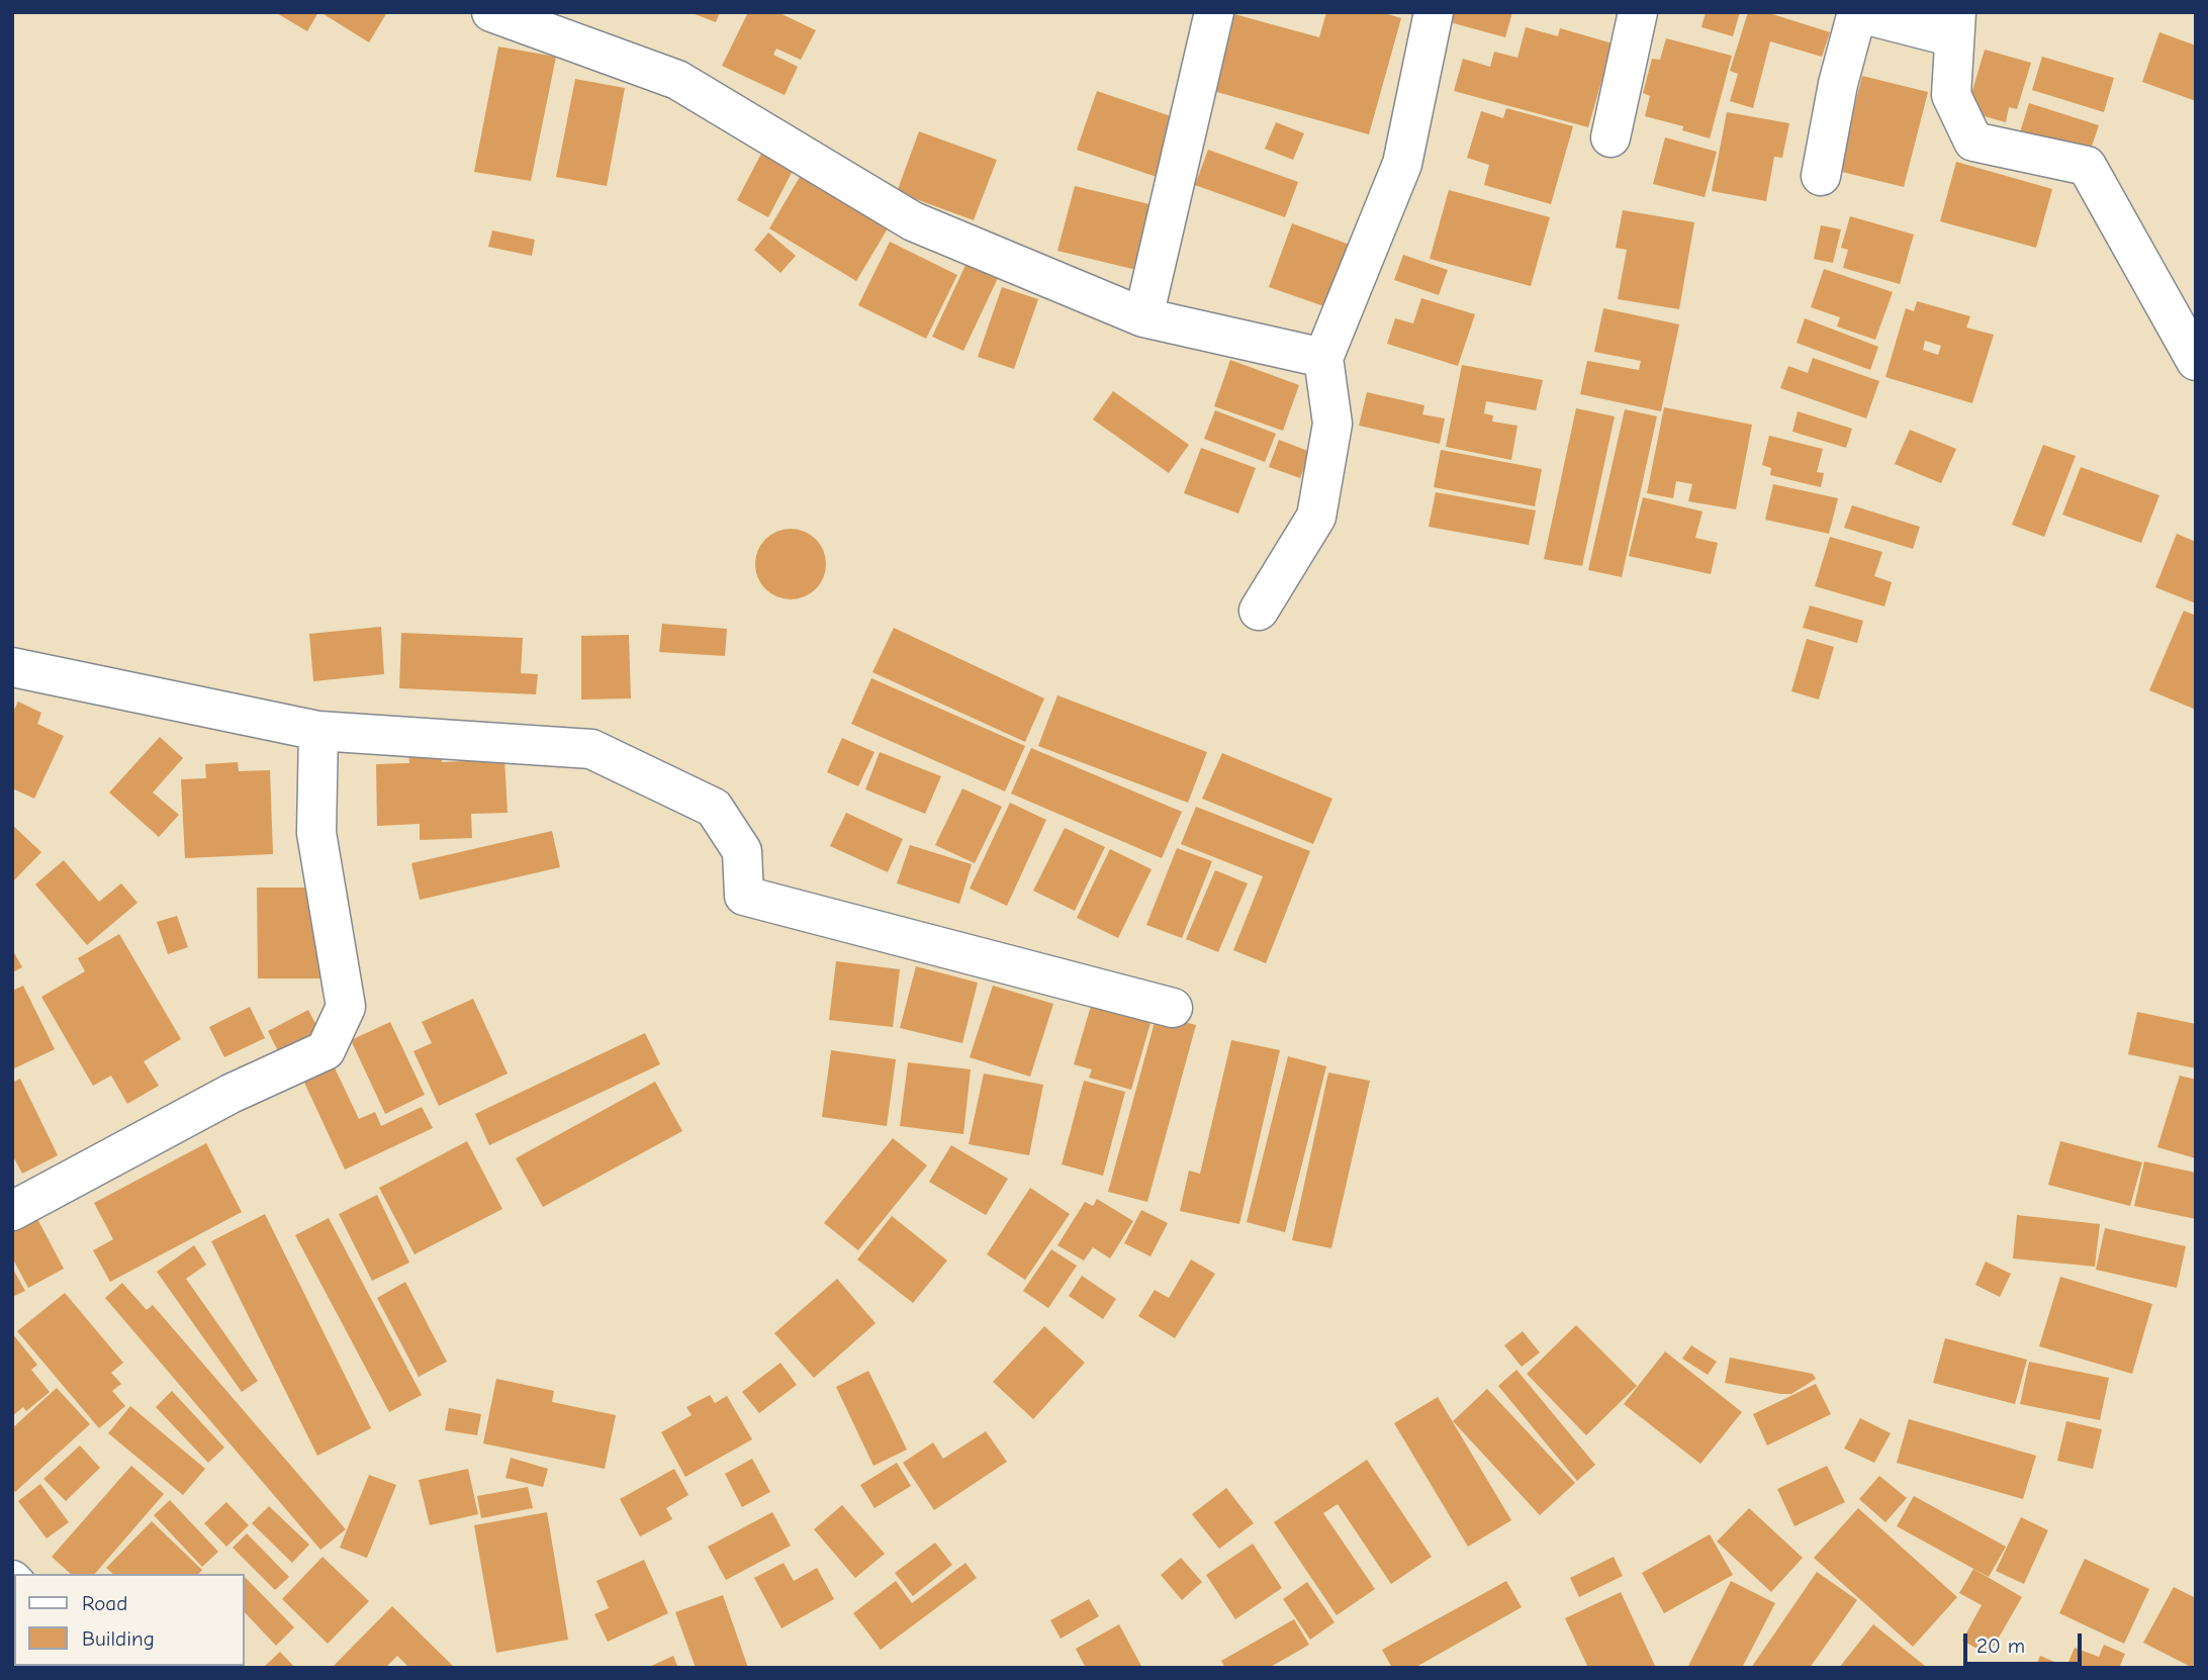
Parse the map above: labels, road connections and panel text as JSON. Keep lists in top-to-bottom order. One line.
{"legend":["Road","Building"],"scale_bar":"20 m"}
